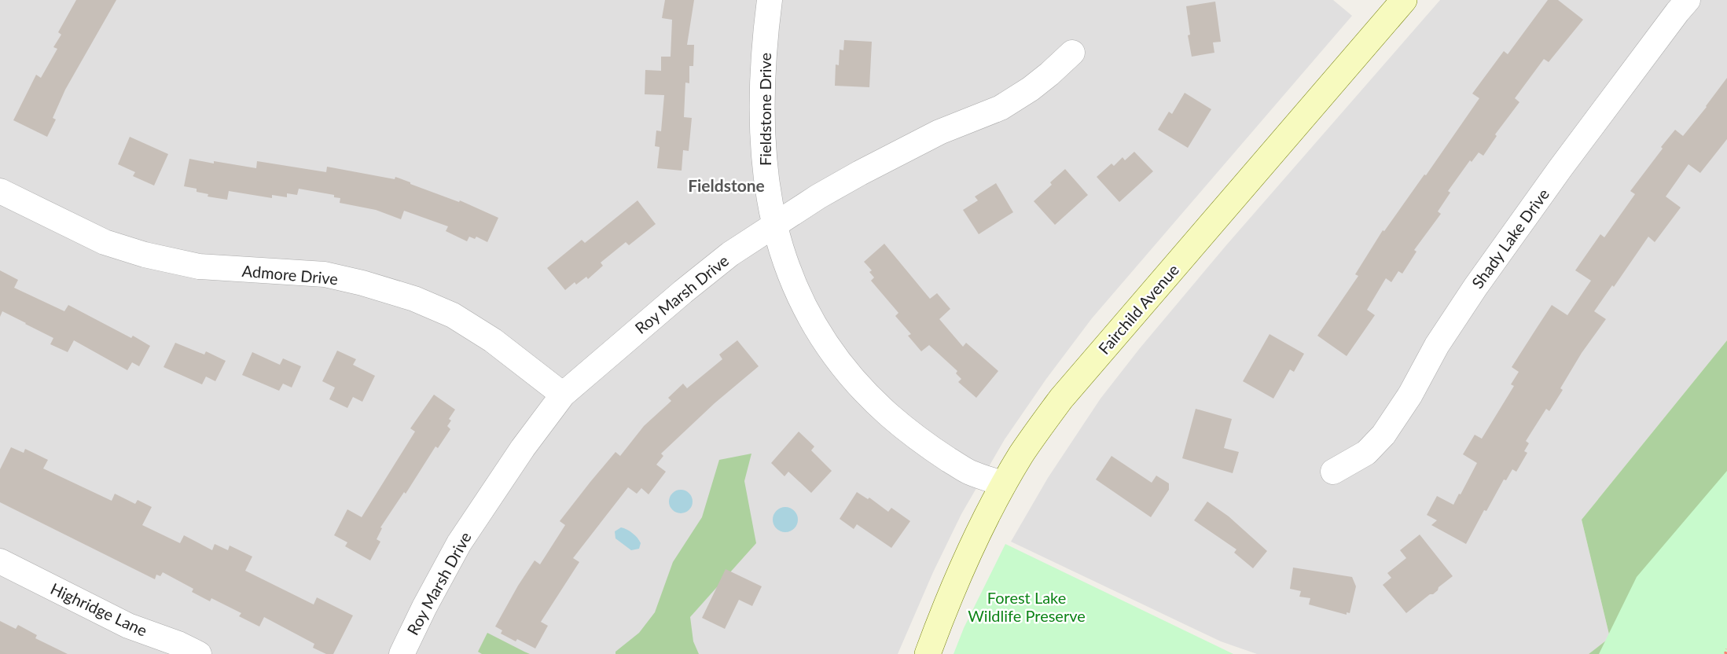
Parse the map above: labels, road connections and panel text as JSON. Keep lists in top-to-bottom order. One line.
{"streets":{"main road":["Fairchild Avenue"],"street":["Fieldstone Drive","Shady Lake Drive","Admore Drive","Roy Marsh Drive","Highridge Lane"]},"crossings":[["Fieldstone Drive","Roy Marsh Drive"],["Fieldstone Drive","Fairchild Avenue"],["Admore Drive","Roy Marsh Drive"]],"districts":["Fieldstone"],"parks":["Forest Lake Wildlife Preserve"]}
